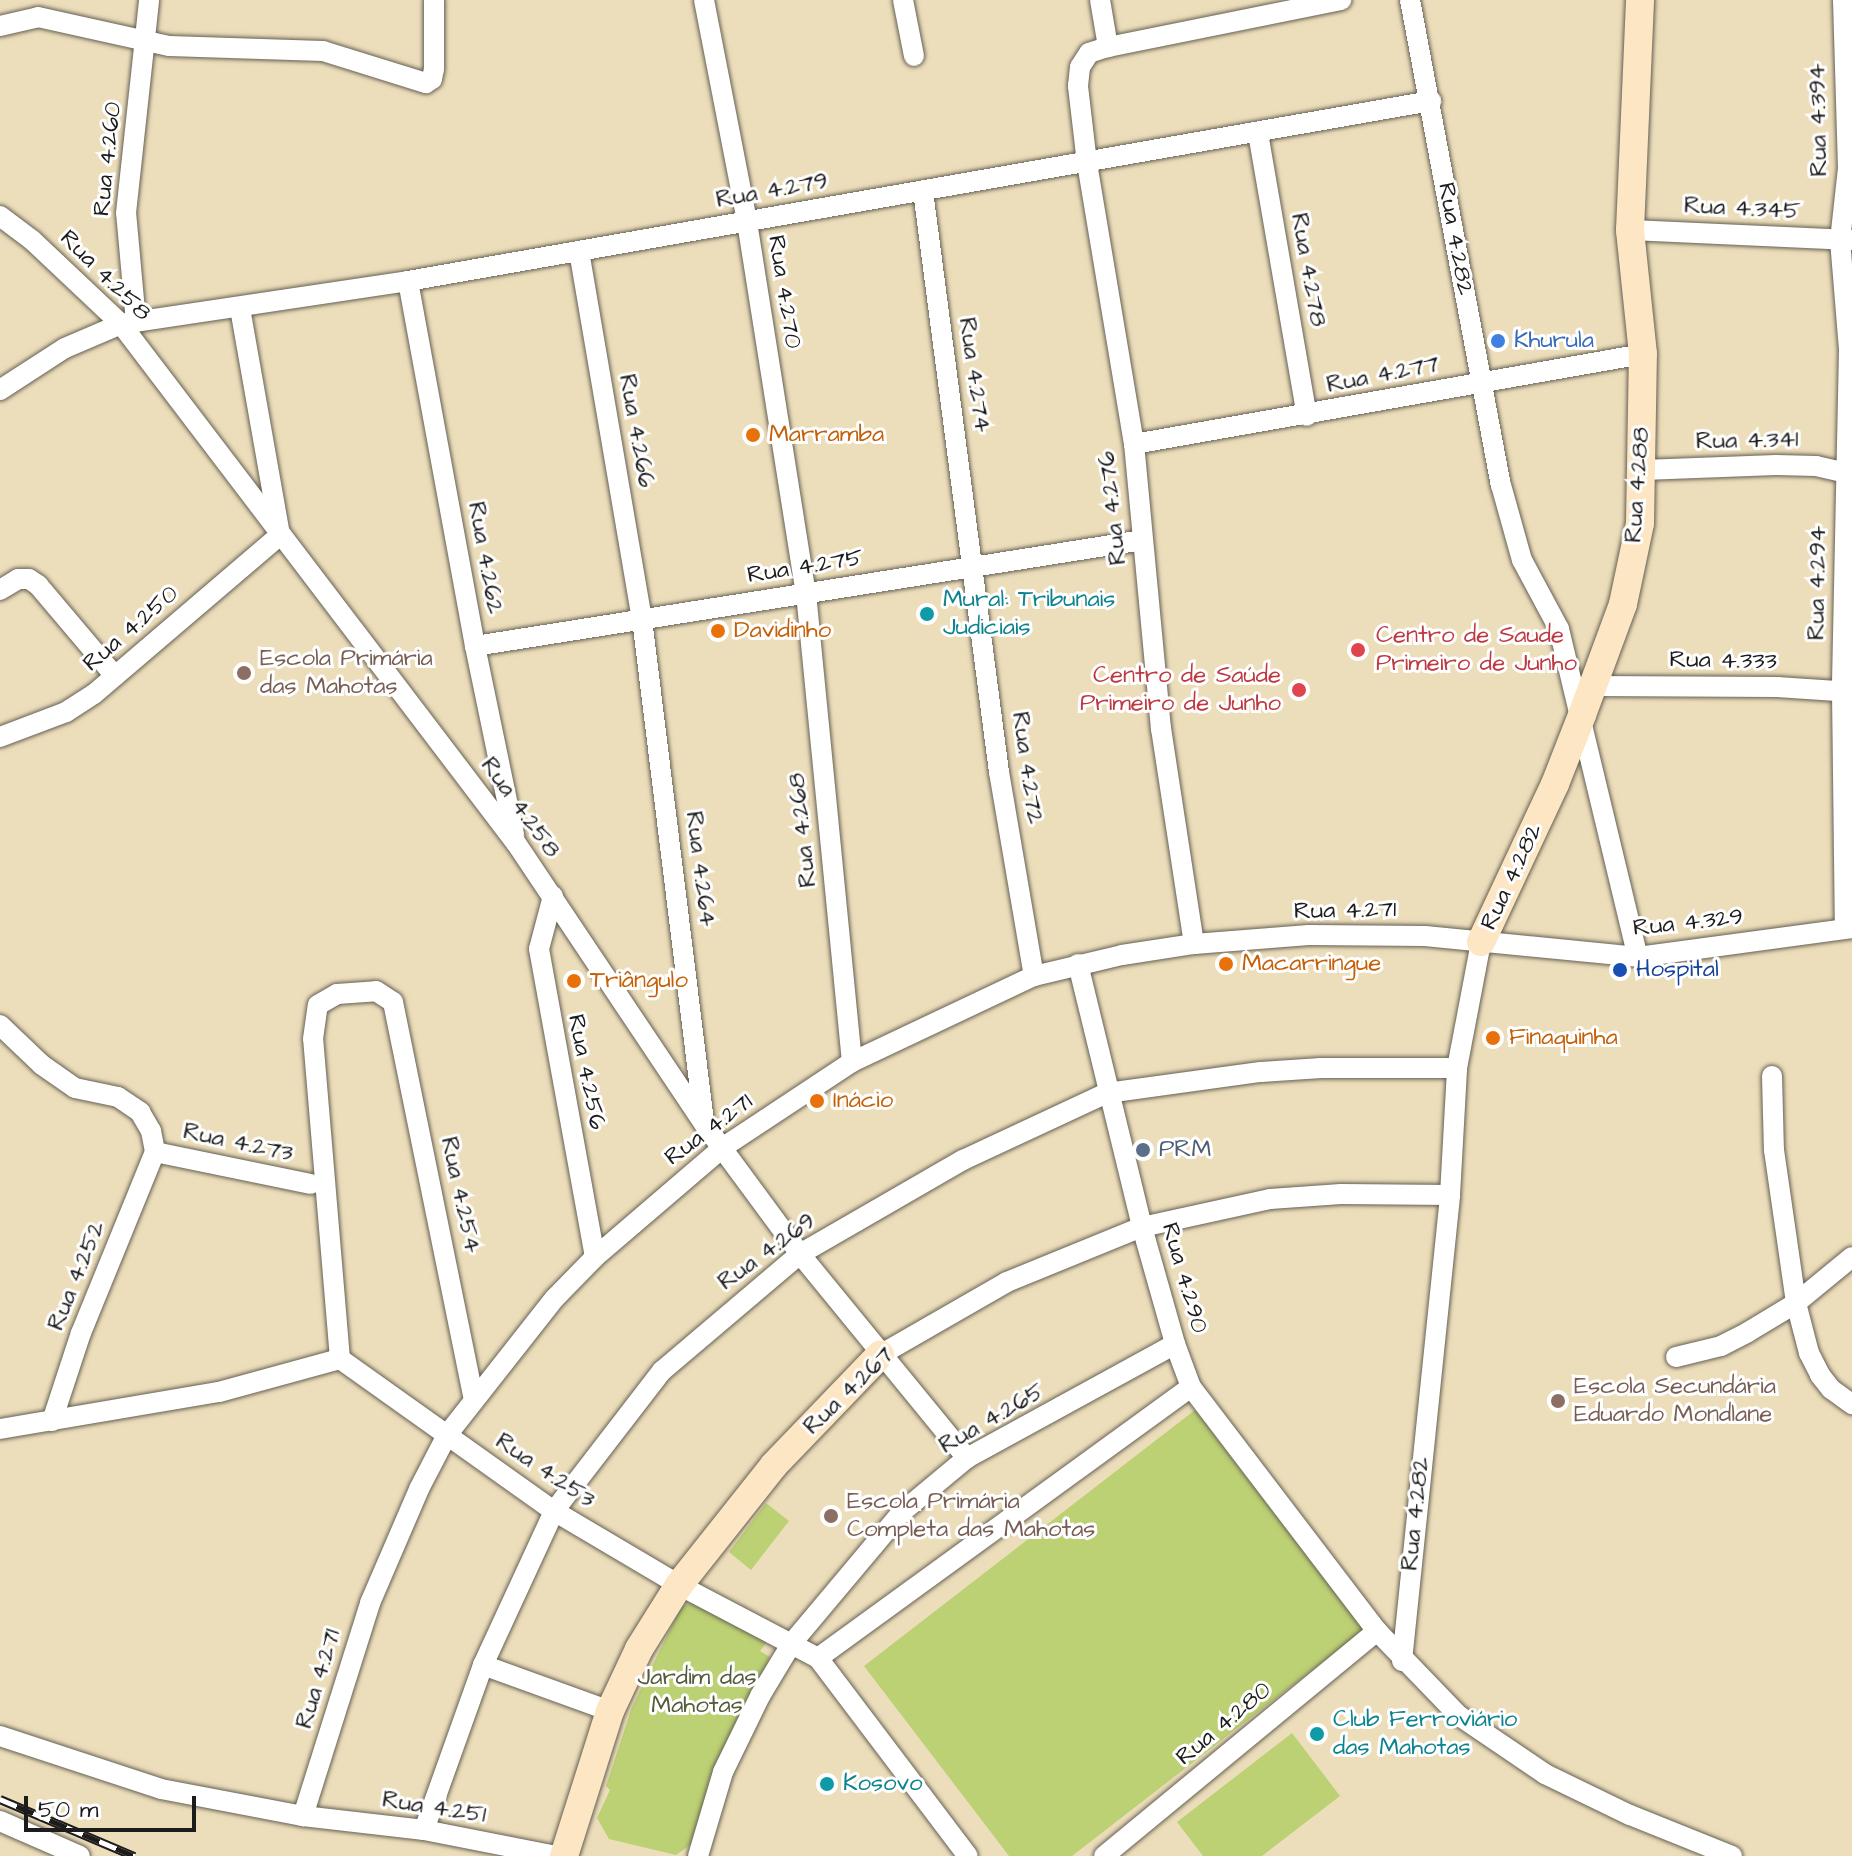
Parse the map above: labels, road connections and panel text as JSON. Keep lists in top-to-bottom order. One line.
{"streets":{"street":["Rua 4.394","Rua 4.260","Rua 4.279","Rua 4.345","Rua 4.282","Rua 4.278","Rua 4.258","Rua 4.270","Rua 4.274","Rua 4.277","Rua 4.266","Rua 4.341","Rua 4.288","Rua 4.276","Rua 4.262","Rua 4.275","Rua 4.294","Rua 4.250","Rua 4.333","Rua 4.272","Rua 4.268","Rua 4.264","Rua 4.271","Rua 4.329","Rua 4.256","Rua 4.273","Rua 4.254","Rua 4.269","Rua 4.252","Rua 4.290","Rua 4.267","Rua 4.265","Rua 4.253","Rua 4.280","Rua 4.251"]},"crossings":[["Rua 4.394","Rua 4.345"],["Rua 4.394","Rua 4.294"],["Rua 4.260","Rua 4.279"],["Rua 4.260","Rua 4.258"],["Rua 4.279","Rua 4.282"],["Rua 4.279","Rua 4.278"],["Rua 4.279","Rua 4.258"],["Rua 4.279","Rua 4.270"],["Rua 4.279","Rua 4.274"],["Rua 4.279","Rua 4.266"],["Rua 4.279","Rua 4.276"],["Rua 4.279","Rua 4.262"],["Rua 4.345","Rua 4.288"],["Rua 4.345","Rua 4.294"],["Rua 4.282","Rua 4.277"],["Rua 4.282","Rua 4.288"],["Rua 4.282","Rua 4.271"],["Rua 4.282","Rua 4.329"],["Rua 4.282","Rua 4.269"],["Rua 4.282","Rua 4.267"],["Rua 4.278","Rua 4.277"],["Rua 4.258","Rua 4.262"],["Rua 4.258","Rua 4.250"],["Rua 4.258","Rua 4.264"],["Rua 4.258","Rua 4.271"],["Rua 4.258","Rua 4.256"],["Rua 4.258","Rua 4.269"],["Rua 4.258","Rua 4.267"],["Rua 4.258","Rua 4.265"],["Rua 4.270","Rua 4.275"],["Rua 4.270","Rua 4.268"],["Rua 4.274","Rua 4.275"],["Rua 4.274","Rua 4.272"],["Rua 4.277","Rua 4.288"],["Rua 4.277","Rua 4.276"],["Rua 4.266","Rua 4.275"],["Rua 4.266","Rua 4.264"],["Rua 4.341","Rua 4.288"],["Rua 4.341","Rua 4.294"],["Rua 4.288","Rua 4.333"],["Rua 4.276","Rua 4.275"],["Rua 4.276","Rua 4.271"],["Rua 4.262","Rua 4.275"],["Rua 4.275","Rua 4.272"],["Rua 4.275","Rua 4.268"],["Rua 4.275","Rua 4.264"],["Rua 4.294","Rua 4.333"],["Rua 4.294","Rua 4.329"],["Rua 4.272","Rua 4.271"],["Rua 4.268","Rua 4.271"],["Rua 4.271","Rua 4.329"],["Rua 4.271","Rua 4.256"],["Rua 4.271","Rua 4.254"],["Rua 4.271","Rua 4.290"],["Rua 4.271","Rua 4.253"],["Rua 4.271","Rua 4.251"],["Rua 4.273","Rua 4.252"],["Rua 4.254","Rua 4.253"],["Rua 4.269","Rua 4.290"],["Rua 4.269","Rua 4.253"],["Rua 4.269","Rua 4.251"],["Rua 4.290","Rua 4.267"],["Rua 4.290","Rua 4.265"],["Rua 4.290","Rua 4.280"],["Rua 4.267","Rua 4.253"],["Rua 4.265","Rua 4.253"]],"parks":["Jardim das Mahotas"],"places":["Khurula","Marramba","Mural: Tribunais Judiciais","Davidinho","Centro de Saude Primeiro de Junho","Escola Primária das Mahotas","Centro de Saúde Primeiro de Junho","Macarringue","Hospital","Triângulo","Finaquinha","Inácio","PRM","Escola Secundária Eduardo Mondlane","Escola Primária Completa das Mahotas","Club Ferroviário das Mahotas","Kosovo"],"scale_bar":"50 m"}
